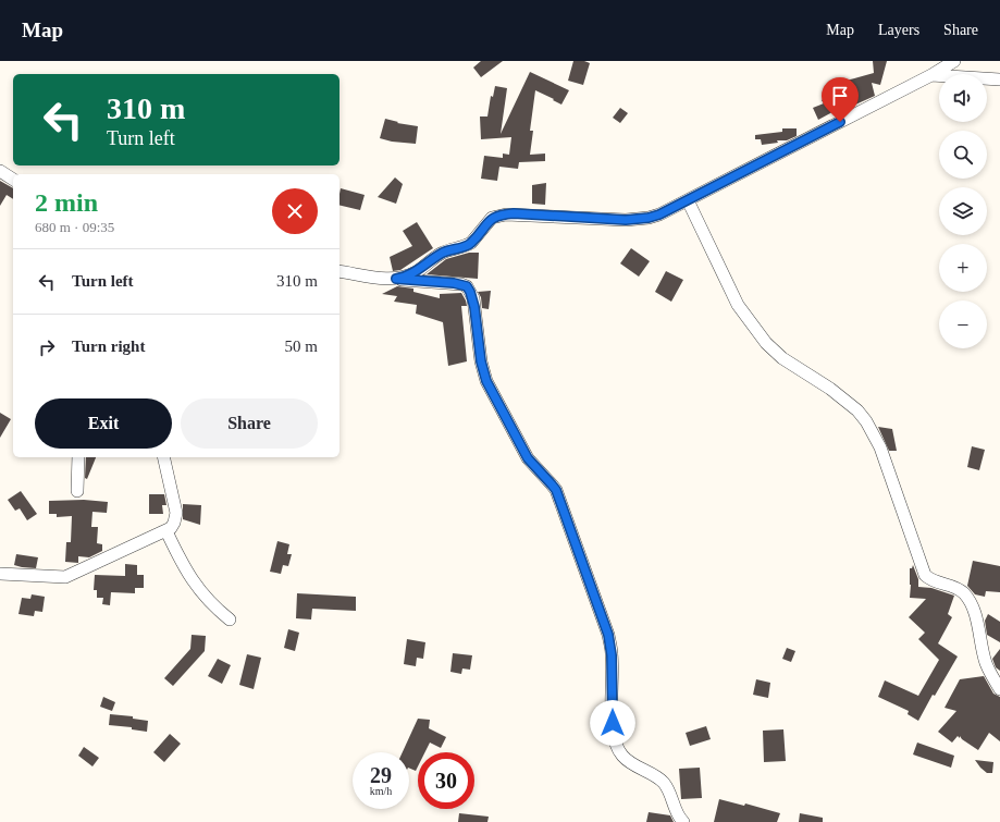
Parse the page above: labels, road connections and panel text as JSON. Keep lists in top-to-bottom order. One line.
{"page":{"header":"Map","nav":["Map","Layers","Share"],"map_buttons":["+","−"],"turn":["310 m","Turn left"],"heading":["2 min","680 m · 09:35"],"list":[{"name":"Turn left","value":"310 m"},{"name":"Turn right","value":"50 m"}],"buttons":["Exit","Share"],"speed":"29 km/h","limit":"30"}}
